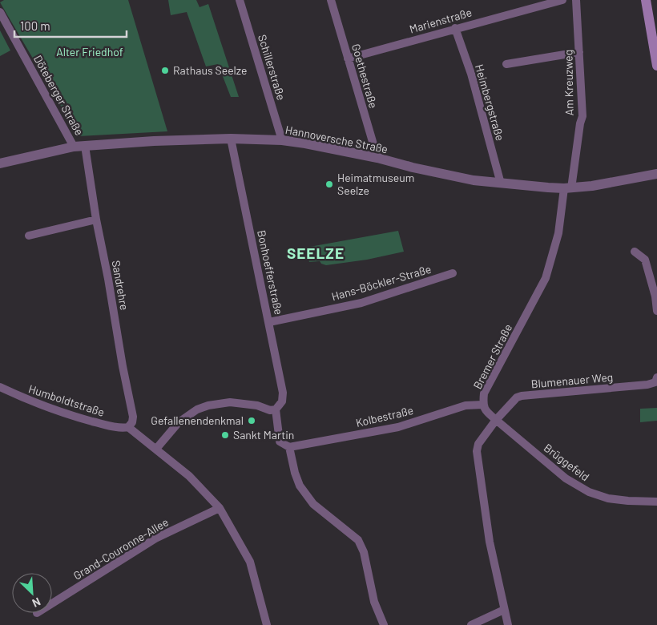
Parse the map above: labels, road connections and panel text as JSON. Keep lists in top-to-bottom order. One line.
{"streets":{"street":["Marienstraße","Schillerstraße","Goethestraße","Am Kreuzweg","Döteberger Straße","Heimbergstraße","Hannoversche Straße","Bonhoefferstraße","Hans-Böckler-Straße","Sandrehre","Bremer Straße","Blumenauer Weg","Humboldtstraße","Kolbestraße","Brüggefeld","Grand-Couronne-Allee"]},"crossings":[["Marienstraße","Goethestraße"],["Marienstraße","Heimbergstraße"],["Schillerstraße","Hannoversche Straße"],["Goethestraße","Hannoversche Straße"],["Am Kreuzweg","Hannoversche Straße"],["Am Kreuzweg","Bremer Straße"],["Döteberger Straße","Hannoversche Straße"],["Heimbergstraße","Hannoversche Straße"],["Hannoversche Straße","Bonhoefferstraße"],["Hannoversche Straße","Sandrehre"],["Hannoversche Straße","Bremer Straße"],["Bonhoefferstraße","Hans-Böckler-Straße"],["Sandrehre","Humboldtstraße"],["Bremer Straße","Blumenauer Weg"],["Bremer Straße","Kolbestraße"],["Bremer Straße","Brüggefeld"],["Blumenauer Weg","Brüggefeld"]],"districts":["SEELZE"],"parks":["Alter Friedhof"],"places":["Rathaus Seelze","Heimatmuseum Seelze","Gefallenendenkmal","Sankt Martin"],"scale_bar":"100 m","north":"bottom right"}
